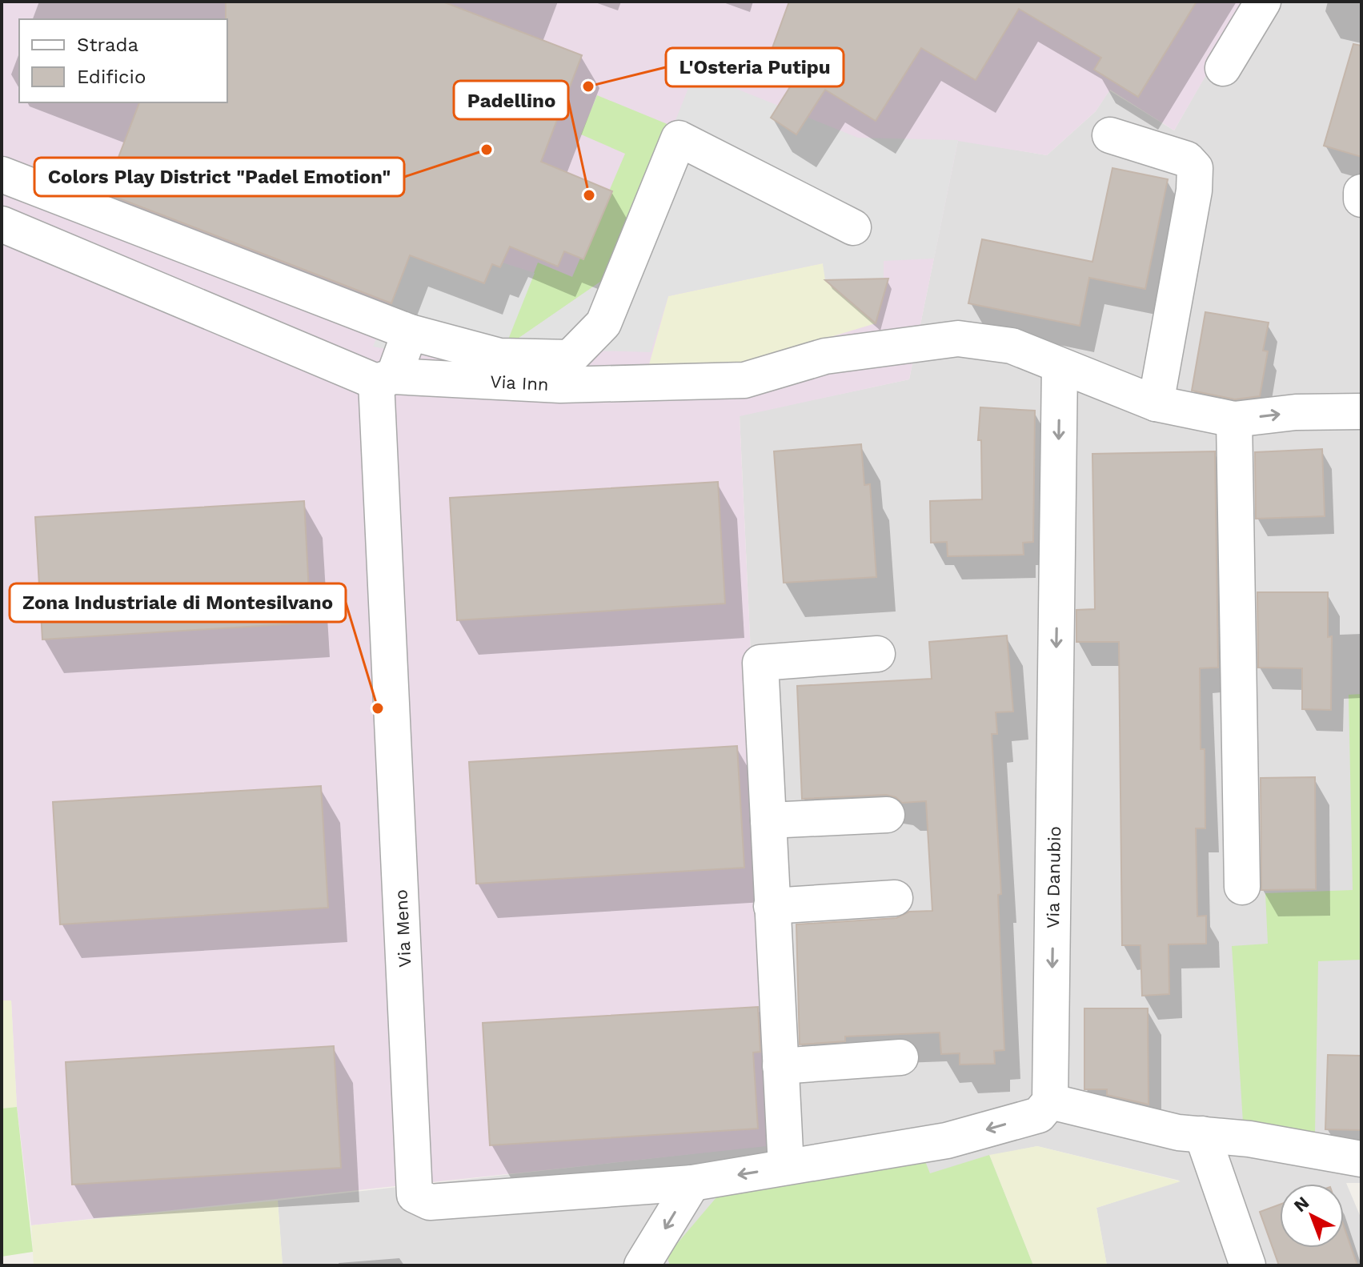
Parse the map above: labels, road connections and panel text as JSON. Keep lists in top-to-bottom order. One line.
{"streets":{"street":["Via Inn","Via Danubio","Via Meno"]},"crossings":[["Via Inn","Via Danubio"],["Via Inn","Via Meno"]],"places":["L'Osteria Putipu","Colors Play District \"Padel Emotion\"","Padellino","Zona Industriale di Montesilvano"],"legend":["Strada","Edificio"],"north":"top left"}
